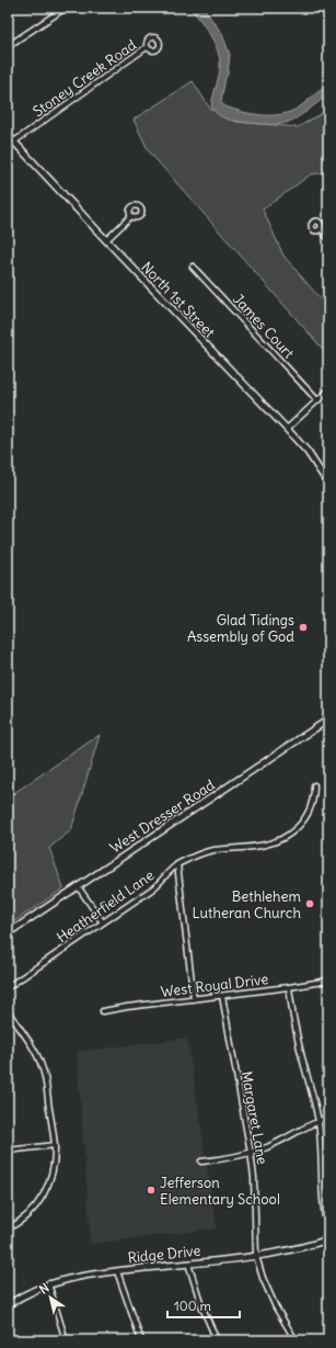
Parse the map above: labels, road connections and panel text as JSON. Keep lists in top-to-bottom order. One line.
{"streets":{"street":["Stoney Creek Road","North 1st Street","James Court","West Dresser Road","Heatherfield Lane","West Royal Drive","Margaret Lane","Ridge Drive"]},"crossings":[["Stoney Creek Road","North 1st Street"],["West Royal Drive","Margaret Lane"],["Margaret Lane","Ridge Drive"]],"places":["Glad Tidings Assembly of God","Bethlehem Lutheran Church","Jefferson Elementary School"],"scale_bar":"100 m","north":"top left"}
